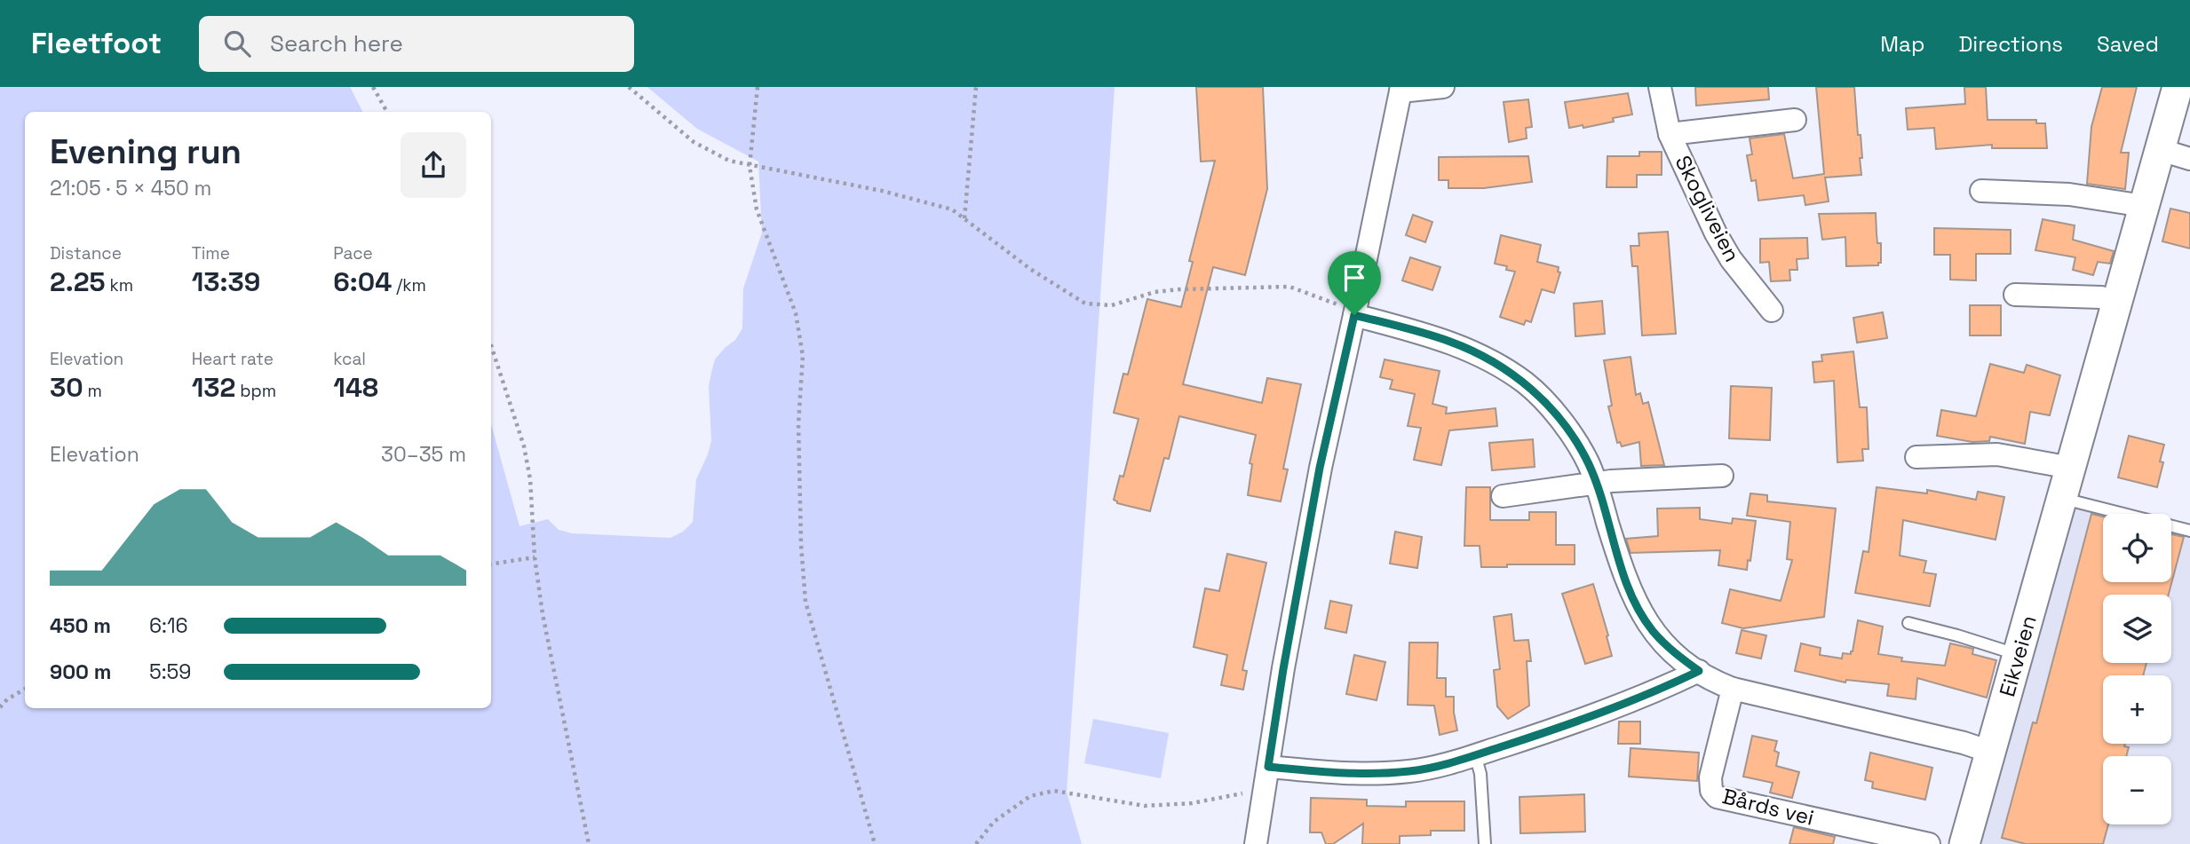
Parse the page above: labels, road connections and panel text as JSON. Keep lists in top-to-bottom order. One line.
{"streets":{"main road":["Eikveien"],"street":["Skogliveien","Bårds vei"]},"page":{"header":"Fleetfoot","search":"Search here","nav":["Map","Directions","Saved"],"heading":["Evening run","21:05 · 5 × 450 m"],"stats":[["Distance","2.25 km"],["Time","13:39"],["Pace","6:04 /km"],["Elevation","30 m"],["Heart rate","132 bpm"],["kcal","148"]],"chart":["Elevation","30–35 m"],"map_buttons":["+","−"],"list":[{"name":"450 m","note":"6:16"},{"name":"900 m","note":"5:59"}]}}
